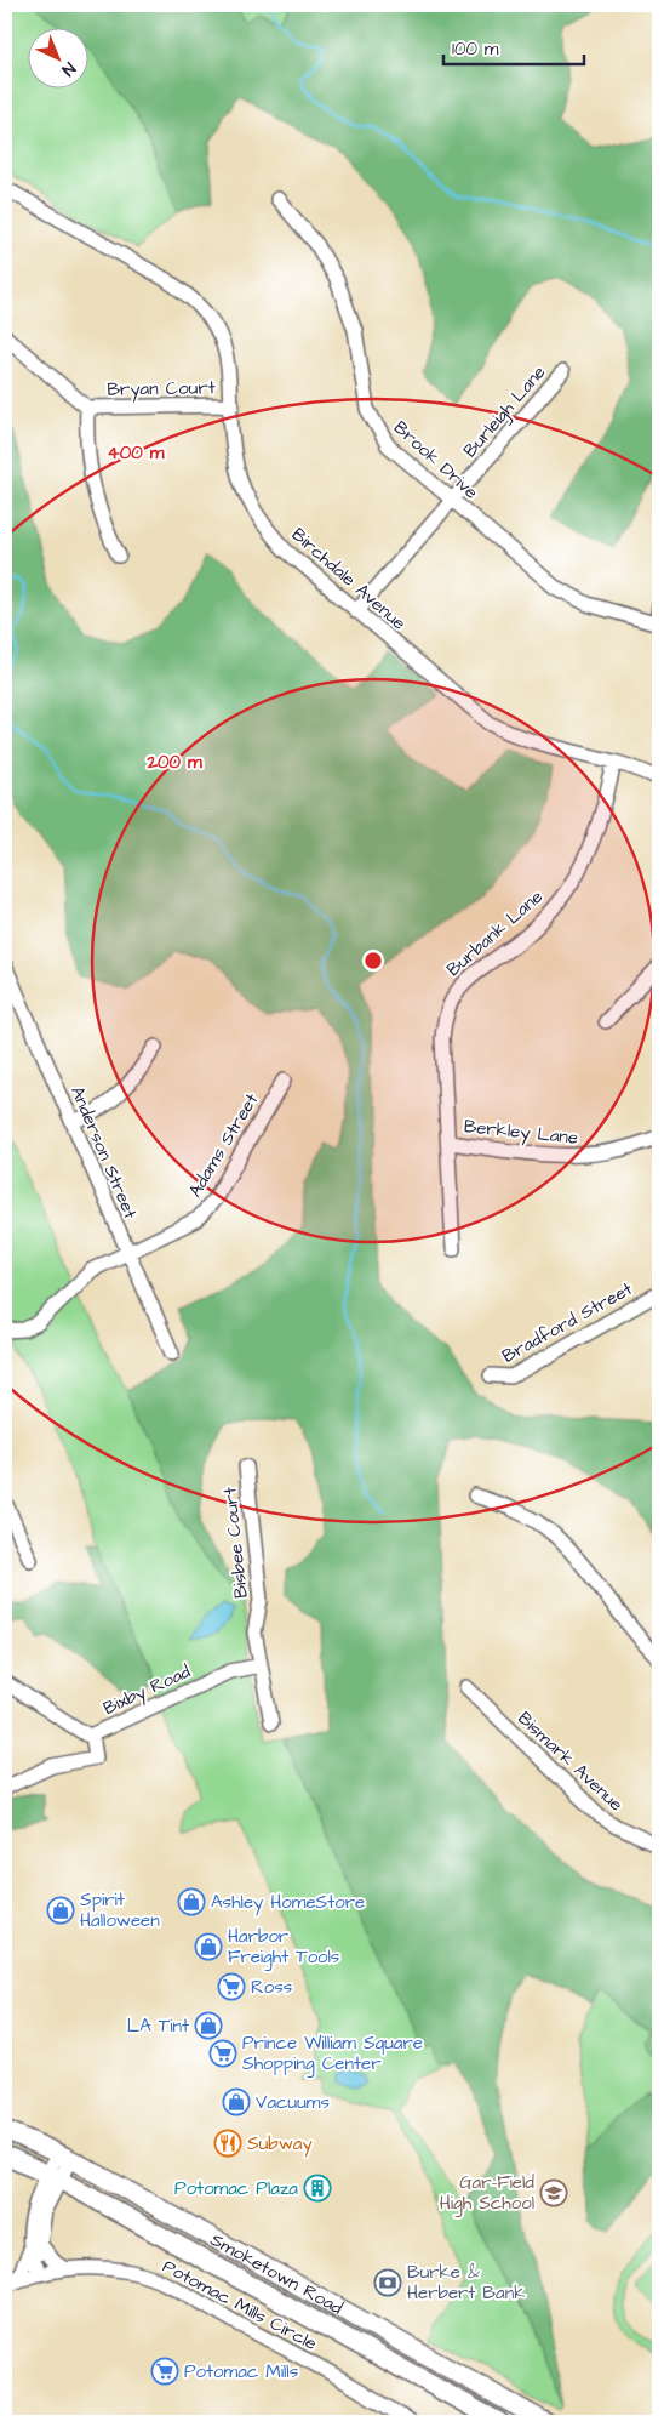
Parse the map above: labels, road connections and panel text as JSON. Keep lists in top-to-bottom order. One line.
{"streets":{"main road":["Smoketown Road"],"street":["Bryan Court","Burleigh Lane","Brook Drive","Birchdale Avenue","Burbank Lane","Berkley Lane","Adams Street","Anderson Street","Bradford Street","Bisbee Court","Bixby Road","Bismark Avenue","Potomac Mills Circle"]},"crossings":[["Bryan Court","Birchdale Avenue"],["Burleigh Lane","Brook Drive"],["Burleigh Lane","Birchdale Avenue"],["Birchdale Avenue","Burbank Lane"],["Burbank Lane","Berkley Lane"],["Adams Street","Anderson Street"],["Bisbee Court","Bixby Road"]],"places":{"shop":["Ashley HomeStore","Spirit Halloween","Harbor Freight Tools","LA Tint","Vacuums"],"supermarket":["Ross","Prince William Square Shopping Center","Potomac Mills"],"restaurant":["Subway"],"building":["Potomac Plaza"],"school or university":["Gar-Field High School"],"bank":["Burke & Herbert Bank"]},"scale_bar":"100 m","north":"bottom right","rings":["400 m","200 m"]}
